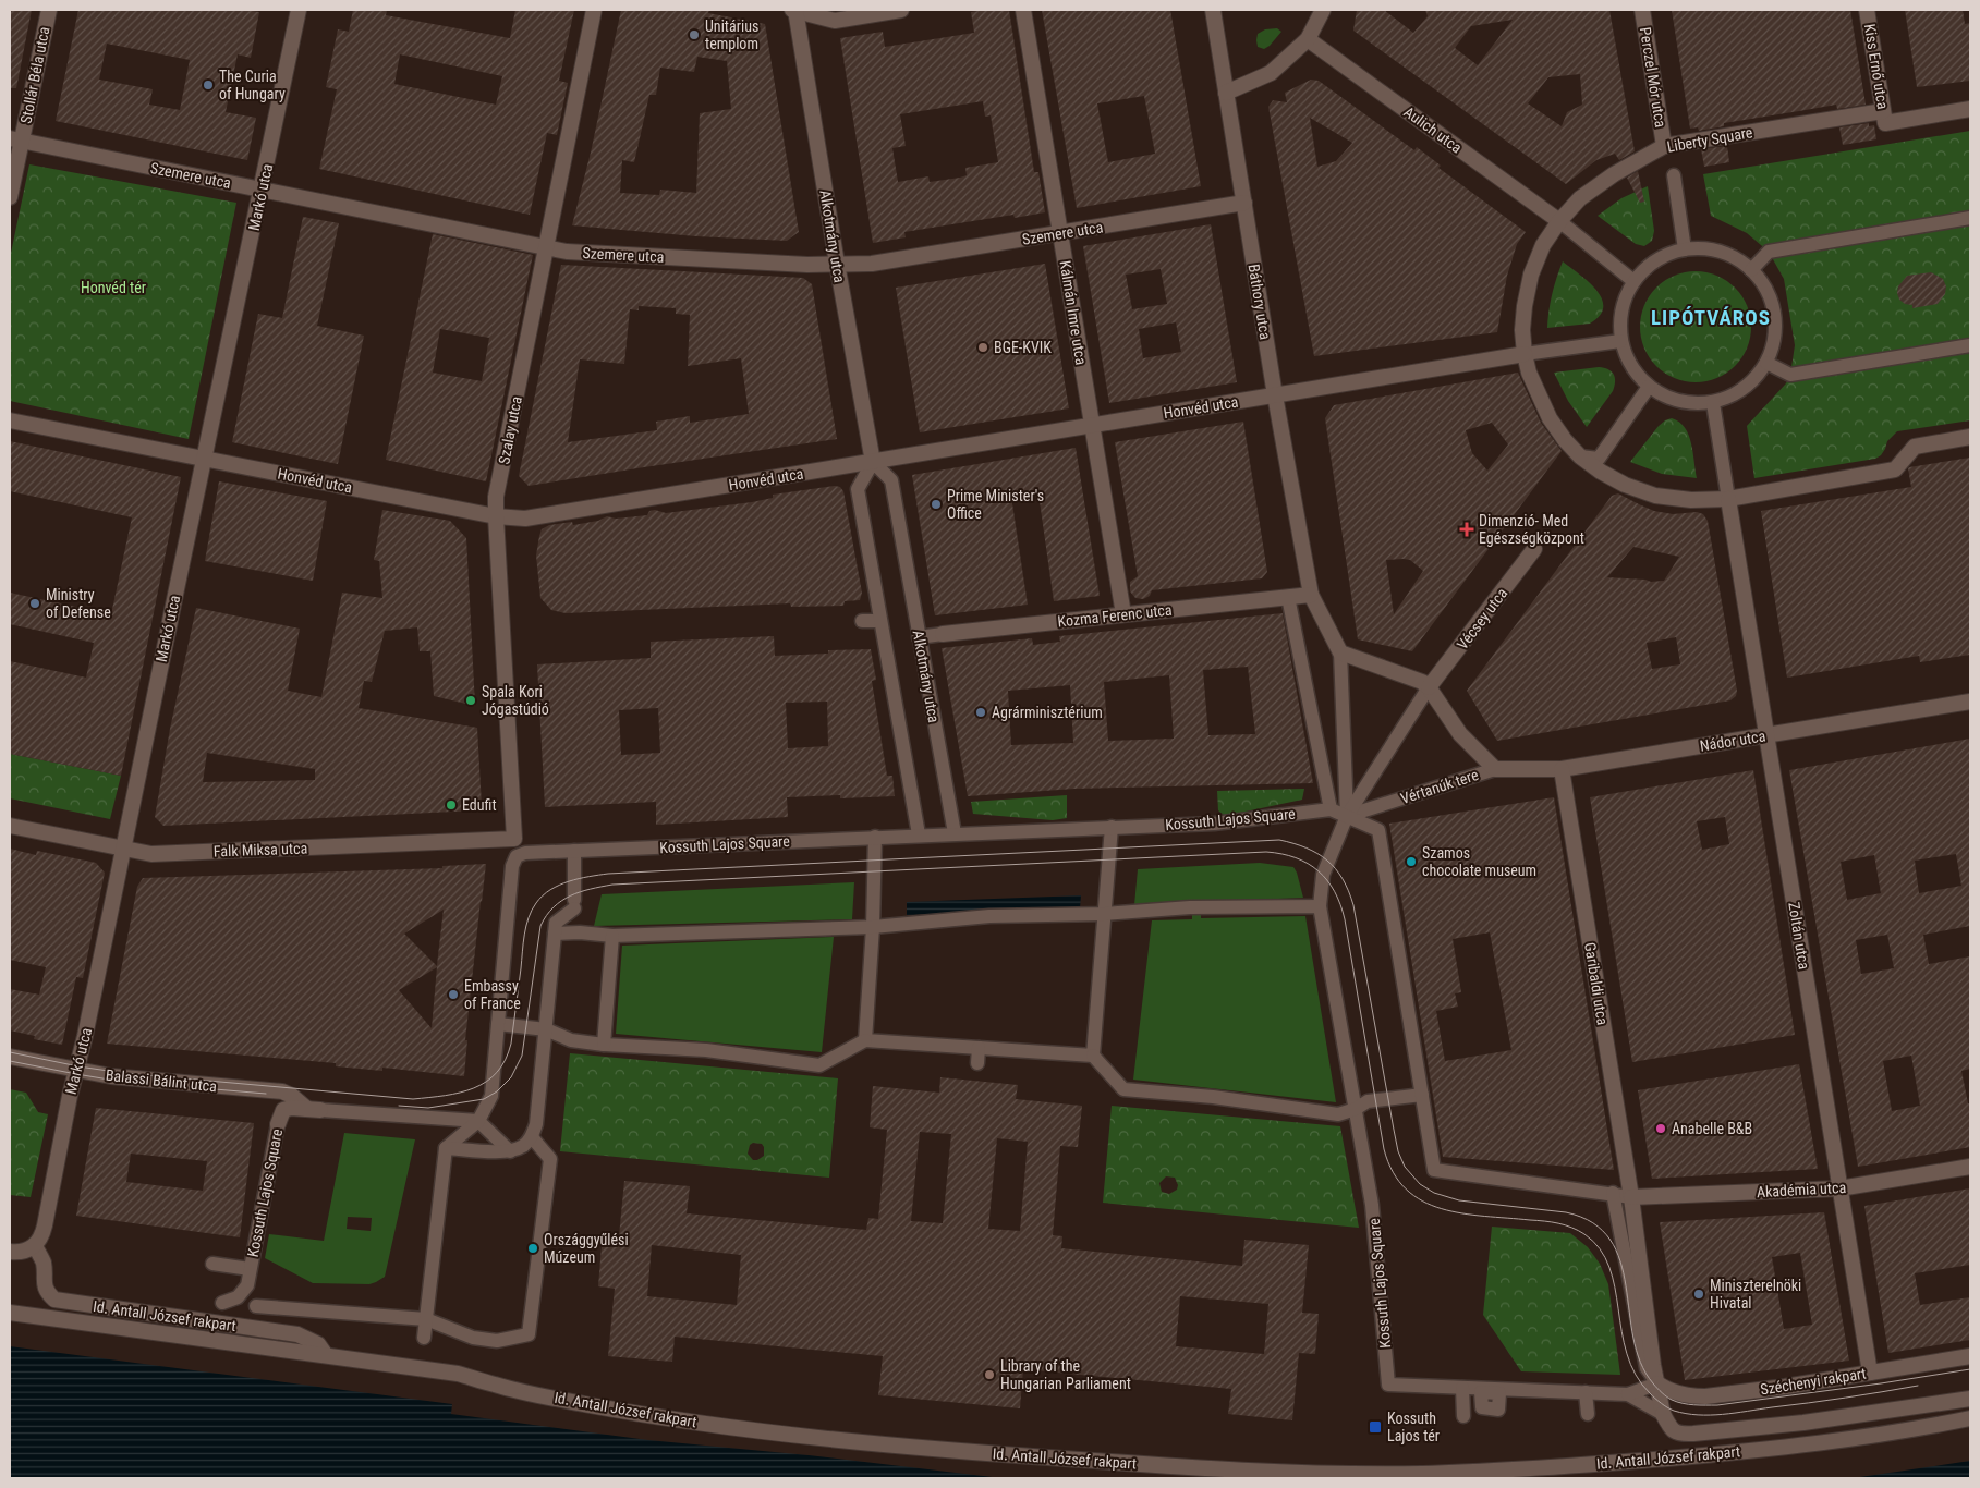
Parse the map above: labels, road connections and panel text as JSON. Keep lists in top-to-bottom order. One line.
{"streets":{"street":["Kiss Ernő utca","Stollár Béla utca","Perczel Mór utca","Aulich utca","Liberty Square","Szemere utca","Markó utca","Alkotmány utca","Báthory utca","Kálmán Imre utca","Honvéd utca","Szalay utca","Kozma Ferenc utca","Vécsey utca","Nádor utca","Vértanúk tere","Kossuth Lajos Square","Falk Miksa utca","Zoltán utca","Garibaldi utca","Balassi Bálint utca","Akadémia utca","Id. Antall József rakpart","Széchenyi rakpart"]},"crossings":[["Kiss Ernő utca","Liberty Square"],["Stollár Béla utca","Szemere utca"],["Perczel Mór utca","Liberty Square"],["Aulich utca","Liberty Square"],["Liberty Square","Honvéd utca"],["Liberty Square","Zoltán utca"],["Szemere utca","Markó utca"],["Szemere utca","Alkotmány utca"],["Szemere utca","Báthory utca"],["Szemere utca","Kálmán Imre utca"],["Szemere utca","Szalay utca"],["Markó utca","Honvéd utca"],["Markó utca","Falk Miksa utca"],["Markó utca","Balassi Bálint utca"],["Markó utca","Id. Antall József rakpart"],["Alkotmány utca","Honvéd utca"],["Alkotmány utca","Kozma Ferenc utca"],["Alkotmány utca","Kossuth Lajos Square"],["Báthory utca","Honvéd utca"],["Báthory utca","Kozma Ferenc utca"],["Kálmán Imre utca","Honvéd utca"],["Kálmán Imre utca","Kozma Ferenc utca"],["Honvéd utca","Szalay utca"],["Szalay utca","Kossuth Lajos Square"],["Szalay utca","Falk Miksa utca"],["Vécsey utca","Vértanúk tere"],["Nádor utca","Vértanúk tere"],["Nádor utca","Zoltán utca"],["Nádor utca","Garibaldi utca"],["Vértanúk tere","Kossuth Lajos Square"],["Kossuth Lajos Square","Balassi Bálint utca"],["Kossuth Lajos Square","Széchenyi rakpart"],["Zoltán utca","Akadémia utca"],["Zoltán utca","Széchenyi rakpart"],["Garibaldi utca","Akadémia utca"]],"districts":["LIPÓTVÁROS"],"parks":["Honvéd tér"],"places":{"other":["Unitárius templom","The Curia of Hungary","BGE-KVIK","Prime Minister's Office","Ministry of Defense","Spala Kori Jógastúdió","Agrárminisztérium","Edufit","Szamos chocolate museum","Embassy of France","Anabelle B&B","Országgyűlési Múzeum","Miniszterelnöki Hivatal","Library of the Hungarian Parliament"],"health":["Dimenzió- Med Egészségközpont"],"transit":["Kossuth Lajos tér"]}}
